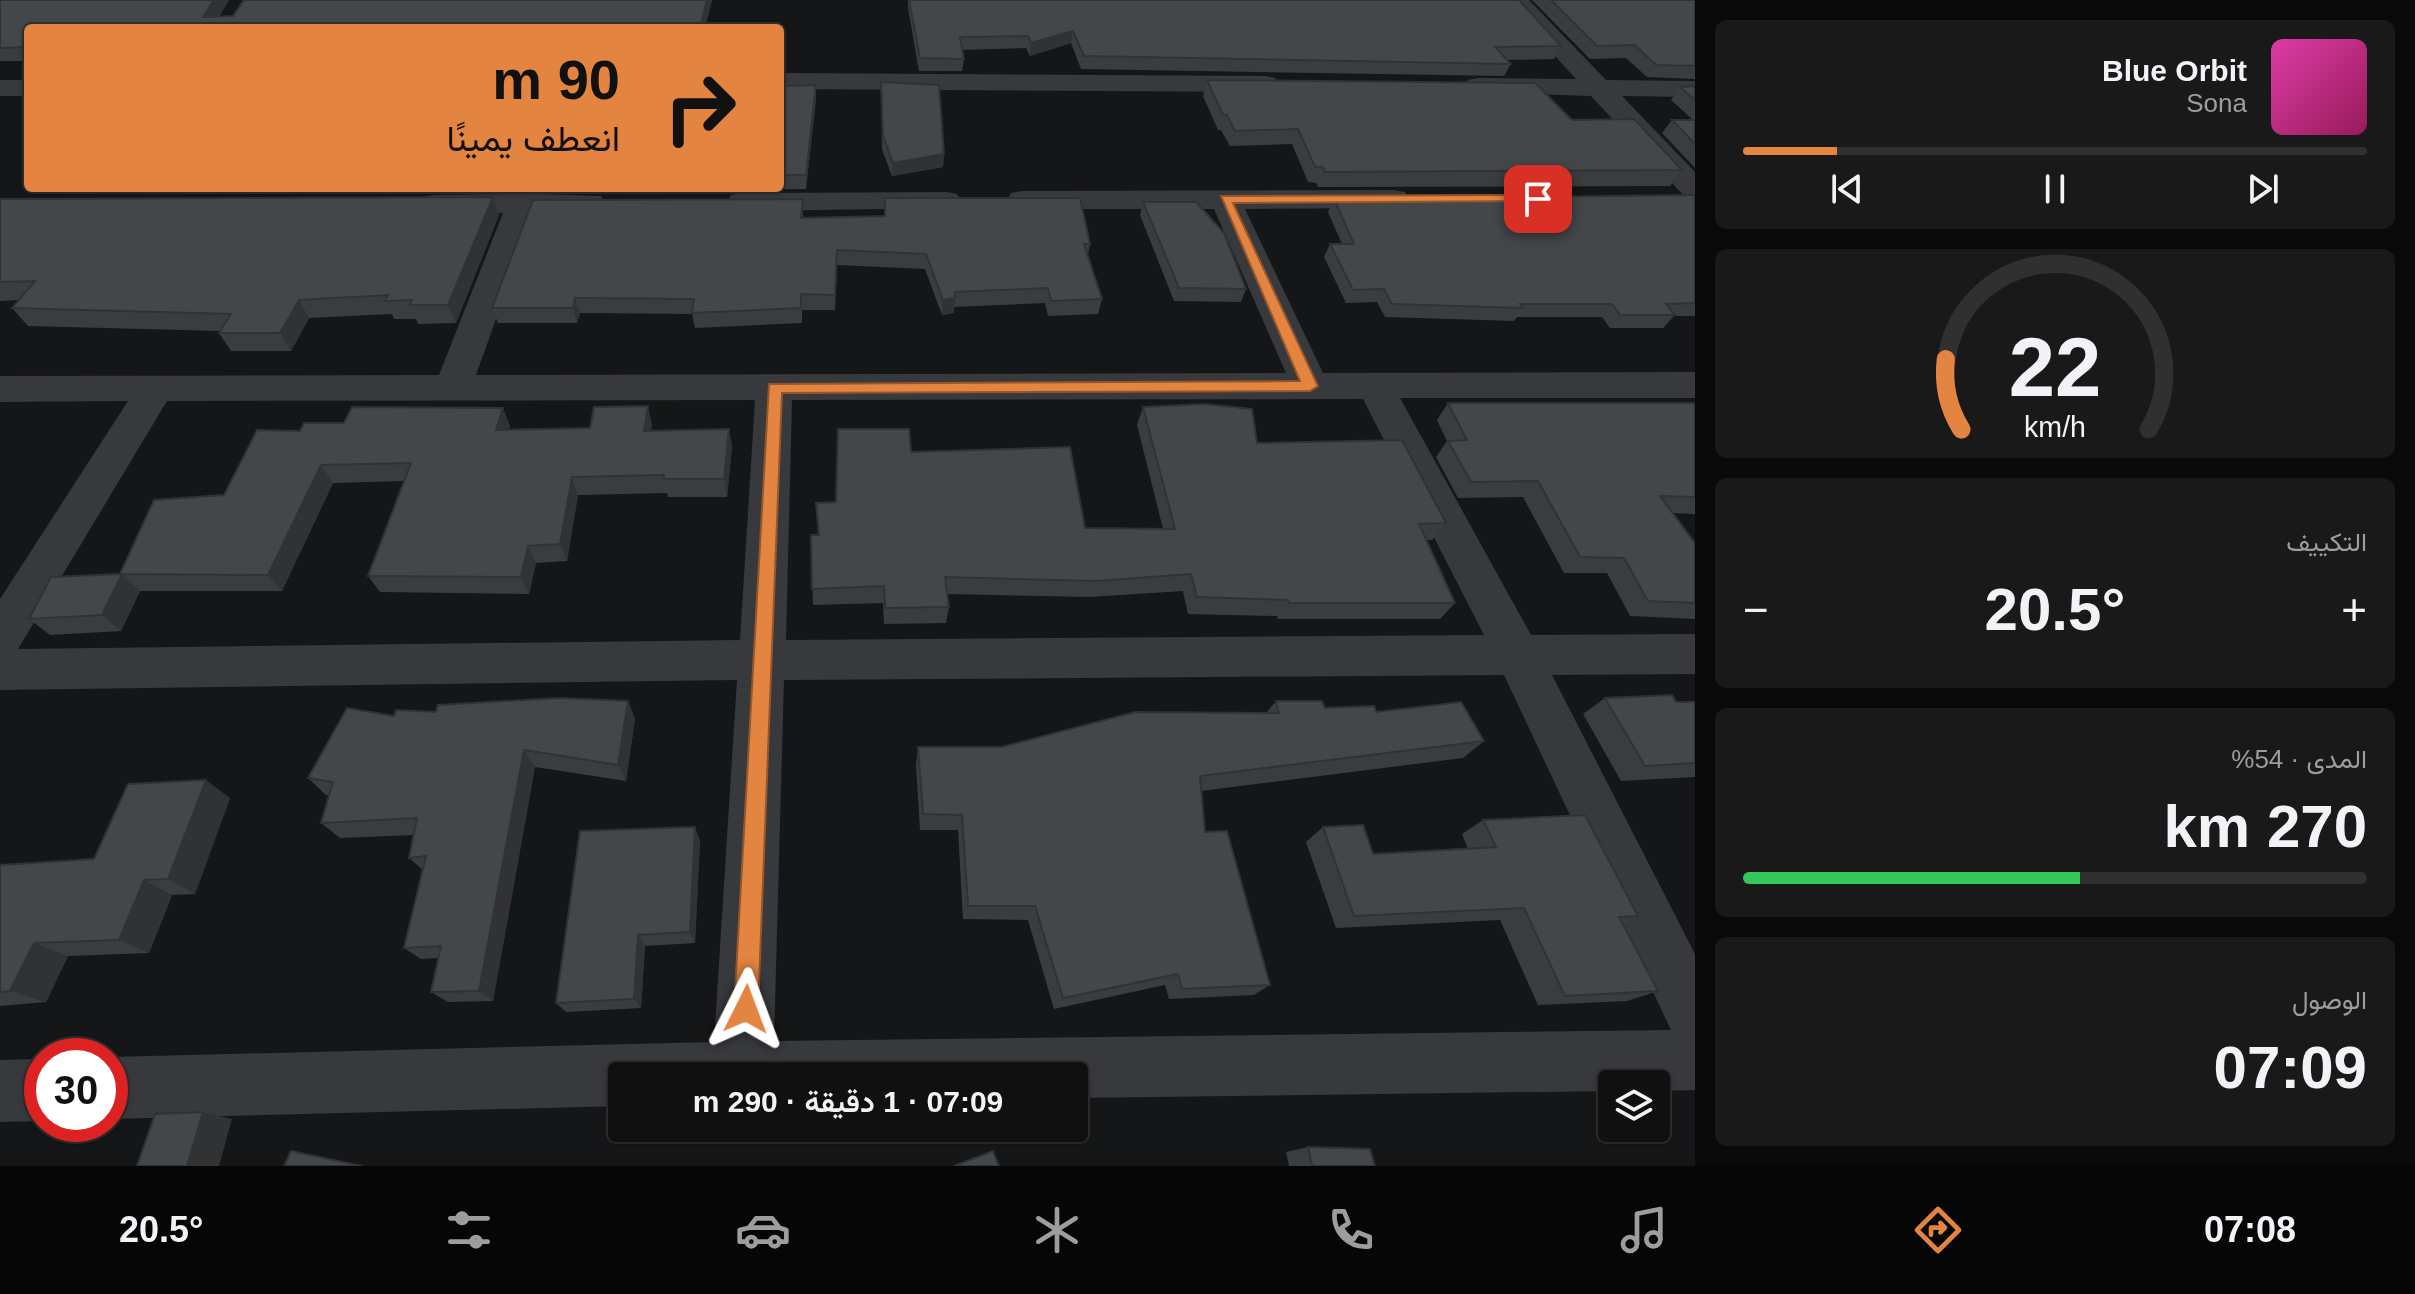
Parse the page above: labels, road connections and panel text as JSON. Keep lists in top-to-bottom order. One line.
{"page":{"turn":["90 m","انعطف يمينًا"],"song":["Blue Orbit","Sona"],"tile":["التكييف",["المدى · 54%","270 km"],["الوصول","07:09"]],"heat":["−","20.5°","+"],"limit":"30","trip":"07:09 · 1 دقيقة · 290 m","tabs":["07:08","20.5°"],"gauge":["22","km/h"]}}
